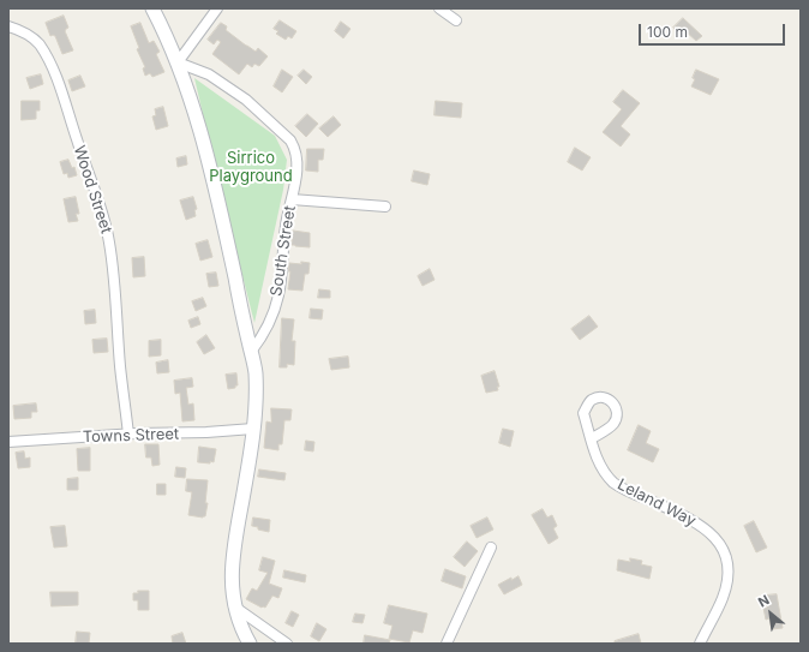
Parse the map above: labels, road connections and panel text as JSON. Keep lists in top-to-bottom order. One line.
{"streets":{"street":["Wood Street","South Street","Towns Street","Leland Way"]},"crossings":[["Wood Street","Towns Street"]],"parks":["Sirrico Playground"],"scale_bar":"100 m","north":"top left"}
